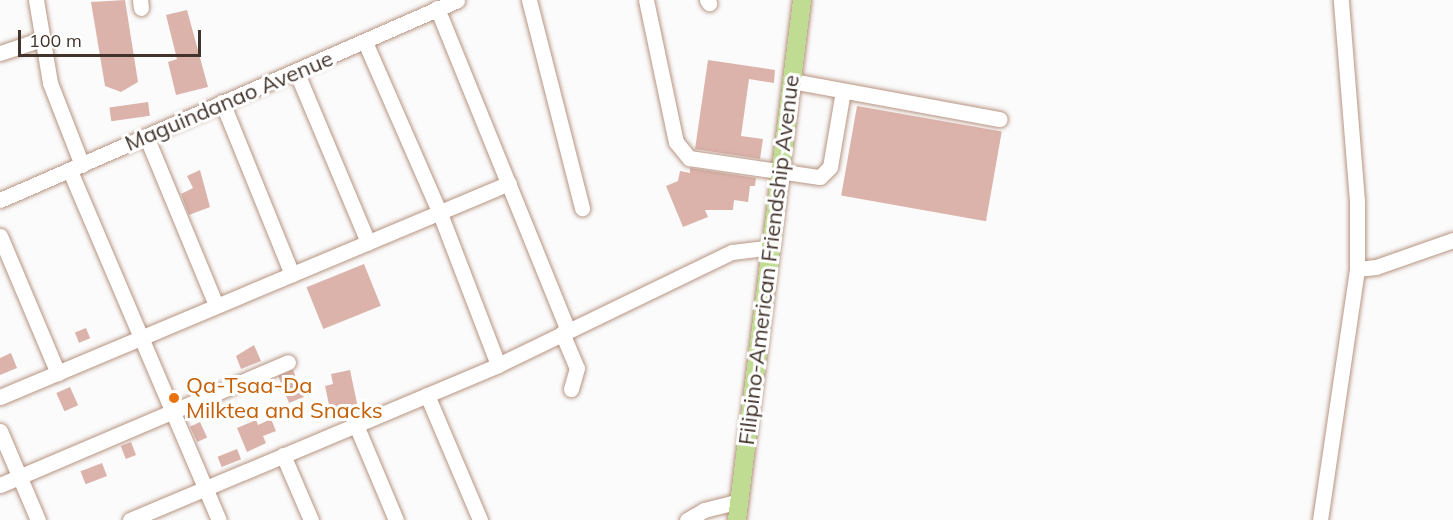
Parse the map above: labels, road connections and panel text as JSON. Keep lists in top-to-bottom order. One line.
{"streets":{"main road":["Filipino-American Friendship Avenue"],"street":["Maguindanao Avenue"]},"places":["Qa-Tsaa-Da Milktea and Snacks"],"scale_bar":"100 m"}
